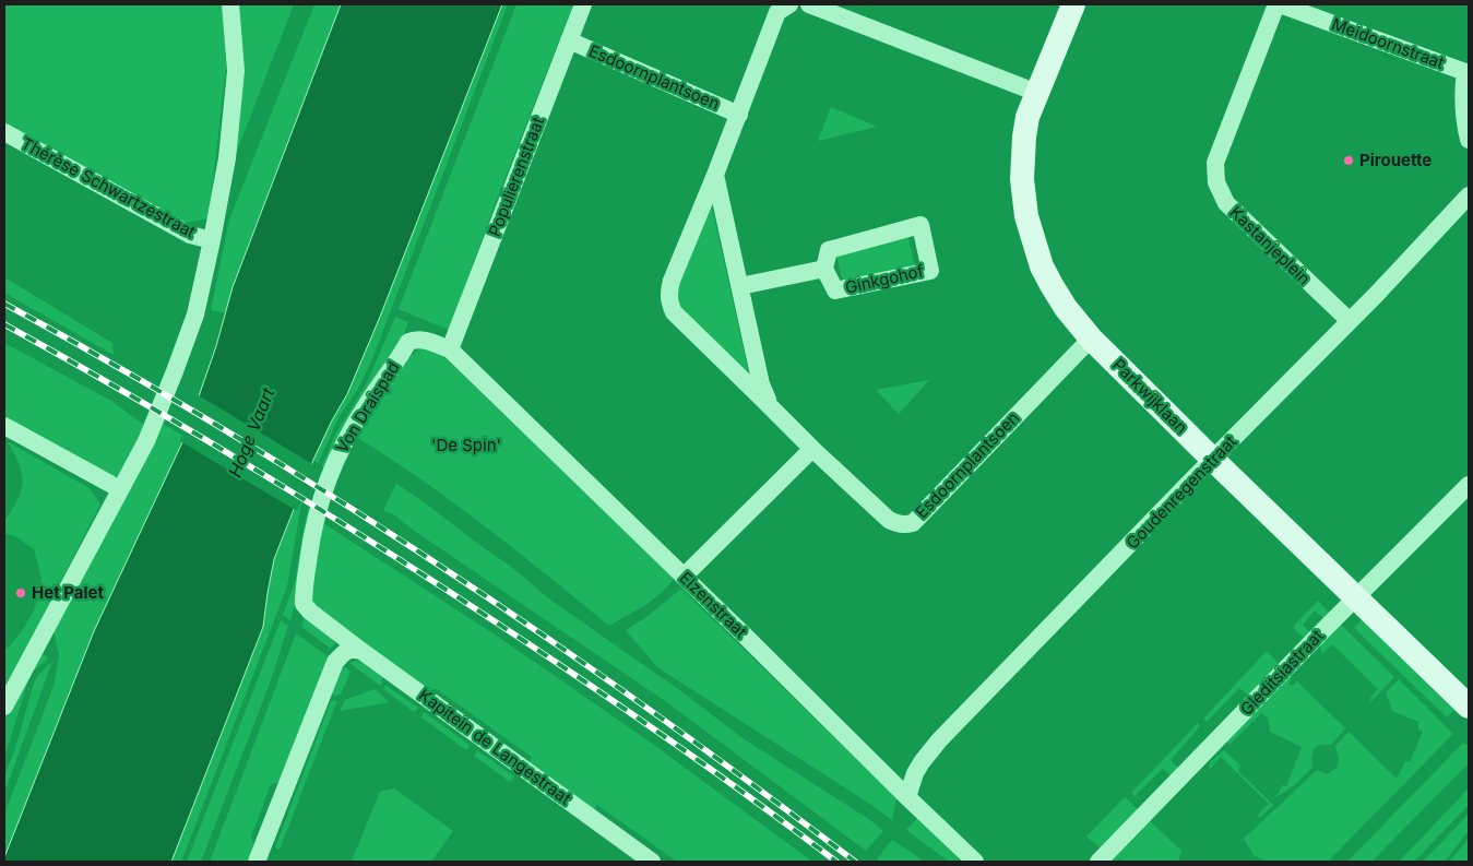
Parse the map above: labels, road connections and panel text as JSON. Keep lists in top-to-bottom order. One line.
{"streets":{"street":["Meidoornstraat","Esdoornplantsoen","Populierenstraat","Thérèse Schwartzestraat","Kastanjeplein","Ginkgohof","Parkwijklaan","Von Draispad","Goudenregenstraat","Elzenstraat","Gleditsiastraat","Kapitein de Langestraat"]},"crossings":[["Meidoornstraat","Kastanjeplein"],["Esdoornplantsoen","Populierenstraat"],["Esdoornplantsoen","Ginkgohof"],["Esdoornplantsoen","Parkwijklaan"],["Populierenstraat","Von Draispad"],["Populierenstraat","Elzenstraat"],["Kastanjeplein","Goudenregenstraat"],["Parkwijklaan","Goudenregenstraat"],["Parkwijklaan","Gleditsiastraat"],["Von Draispad","Elzenstraat"],["Von Draispad","Kapitein de Langestraat"],["Goudenregenstraat","Elzenstraat"]],"water":["Hoge Vaart"],"parks":["'De Spin'"],"places":["Pirouette","Het Palet"]}
